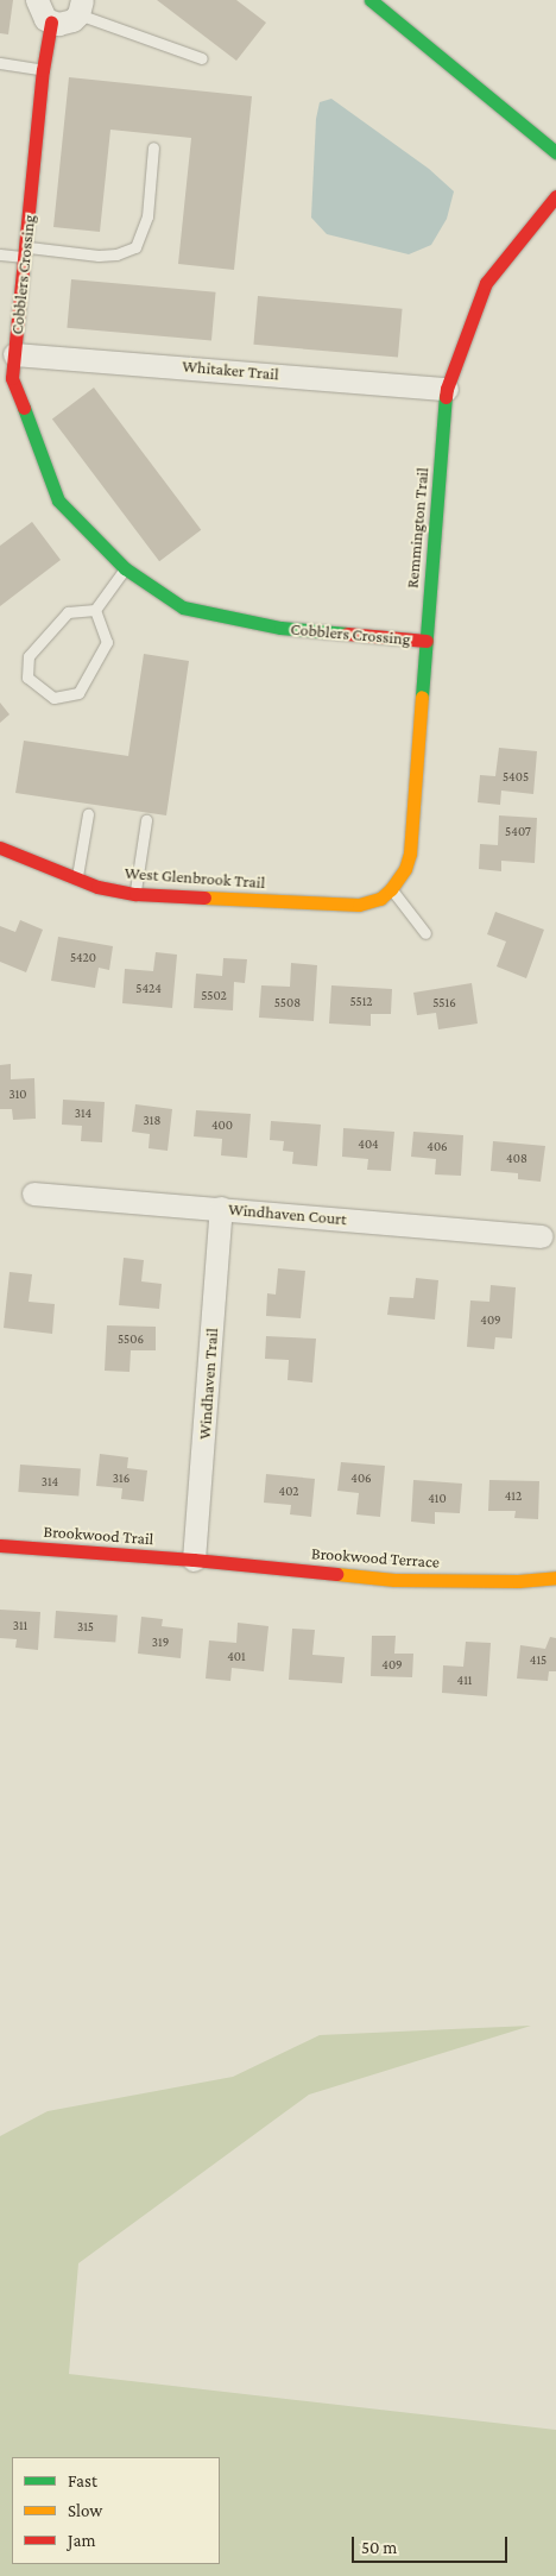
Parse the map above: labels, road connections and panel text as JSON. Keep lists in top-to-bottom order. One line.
{"streets":{"street":["Cobblers Crossing","Whitaker Trail","Remmington Trail","West Glenbrook Trail","Windhaven Court","Windhaven Trail","Brookwood Trail","Brookwood Terrace"]},"crossings":[["Cobblers Crossing","Whitaker Trail"],["Cobblers Crossing","Remmington Trail"],["Whitaker Trail","Remmington Trail"],["Remmington Trail","West Glenbrook Trail"],["Windhaven Court","Windhaven Trail"],["Windhaven Trail","Brookwood Trail"],["Windhaven Trail","Brookwood Terrace"],["Brookwood Trail","Brookwood Terrace"]],"house_numbers":["5405","5407","5420","5424","5502","5512","5508","5516","310","314","318","400","404","406","408","409","5506","316","406","314","402","412","410","311","315","319","401","415","409","411"],"legend":["Fast","Slow","Jam"],"scale_bar":"50 m"}
